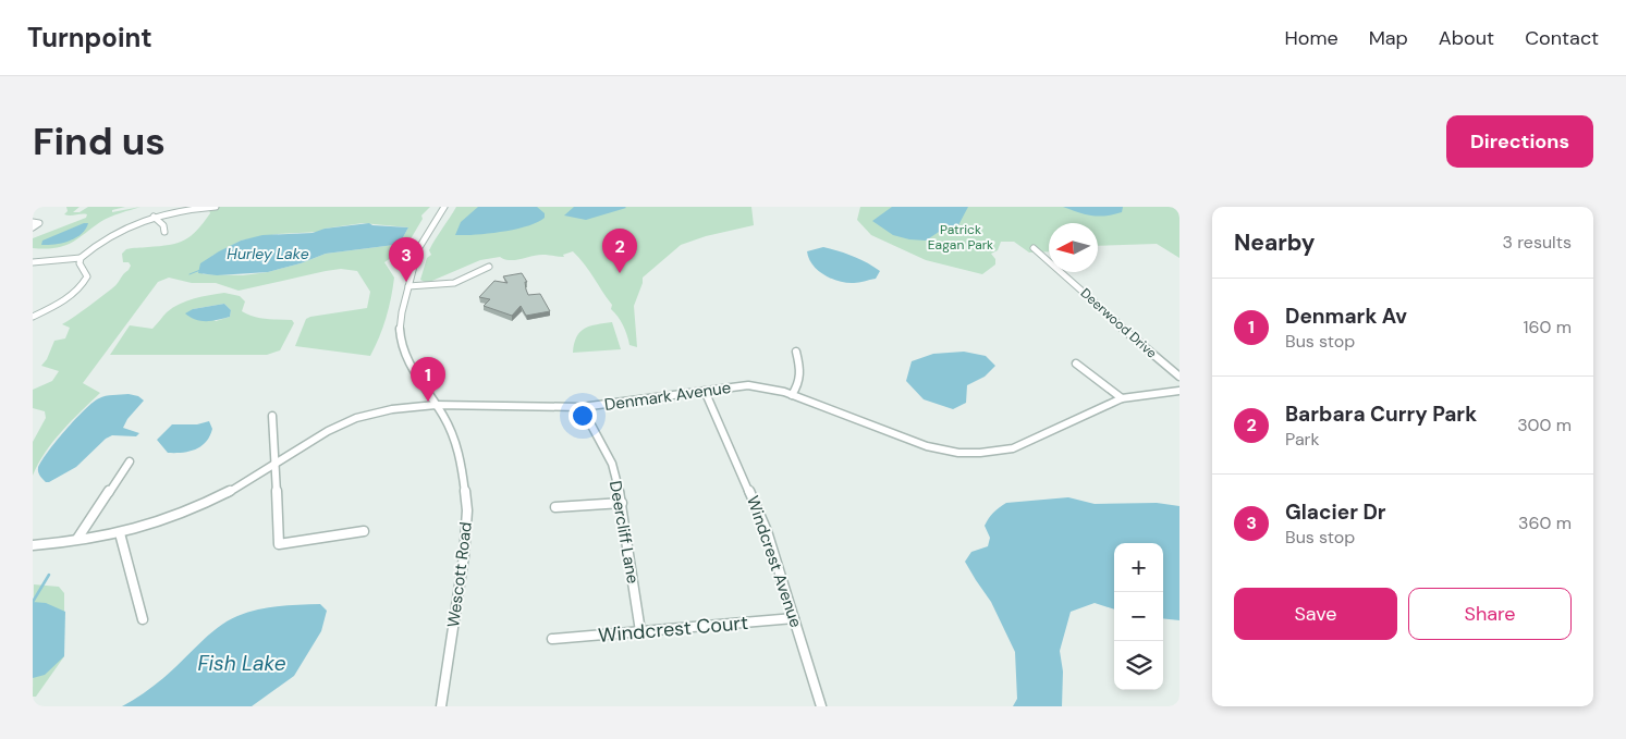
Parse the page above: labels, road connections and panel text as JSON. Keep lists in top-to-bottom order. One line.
{"streets":{"street":["Deerwood Drive","Denmark Avenue","Deercliff Lane","Windcrest Avenue","Wescott Road","Windcrest Court"]},"crossings":[["Denmark Avenue","Deercliff Lane"],["Denmark Avenue","Windcrest Avenue"],["Denmark Avenue","Wescott Road"],["Deercliff Lane","Windcrest Court"],["Windcrest Avenue","Windcrest Court"]],"water":["Hurley Lake","Fish Lake"],"parks":["Patrick Eagan Park"],"north":"left","page":{"header":"Turnpoint","nav":["Home","Map","About","Contact"],"buttons":["Directions",["Save","Share"]],"title":"Find us","heading":["Nearby","3 results"],"pins":["2","3","1"],"list":[{"mark":"1","name":"Denmark Av","note":"Bus stop","value":"160 m"},{"mark":"2","name":"Barbara Curry Park","note":"Park","value":"300 m"},{"mark":"3","name":"Glacier Dr","note":"Bus stop","value":"360 m"}],"map_buttons":["+","−"]}}
